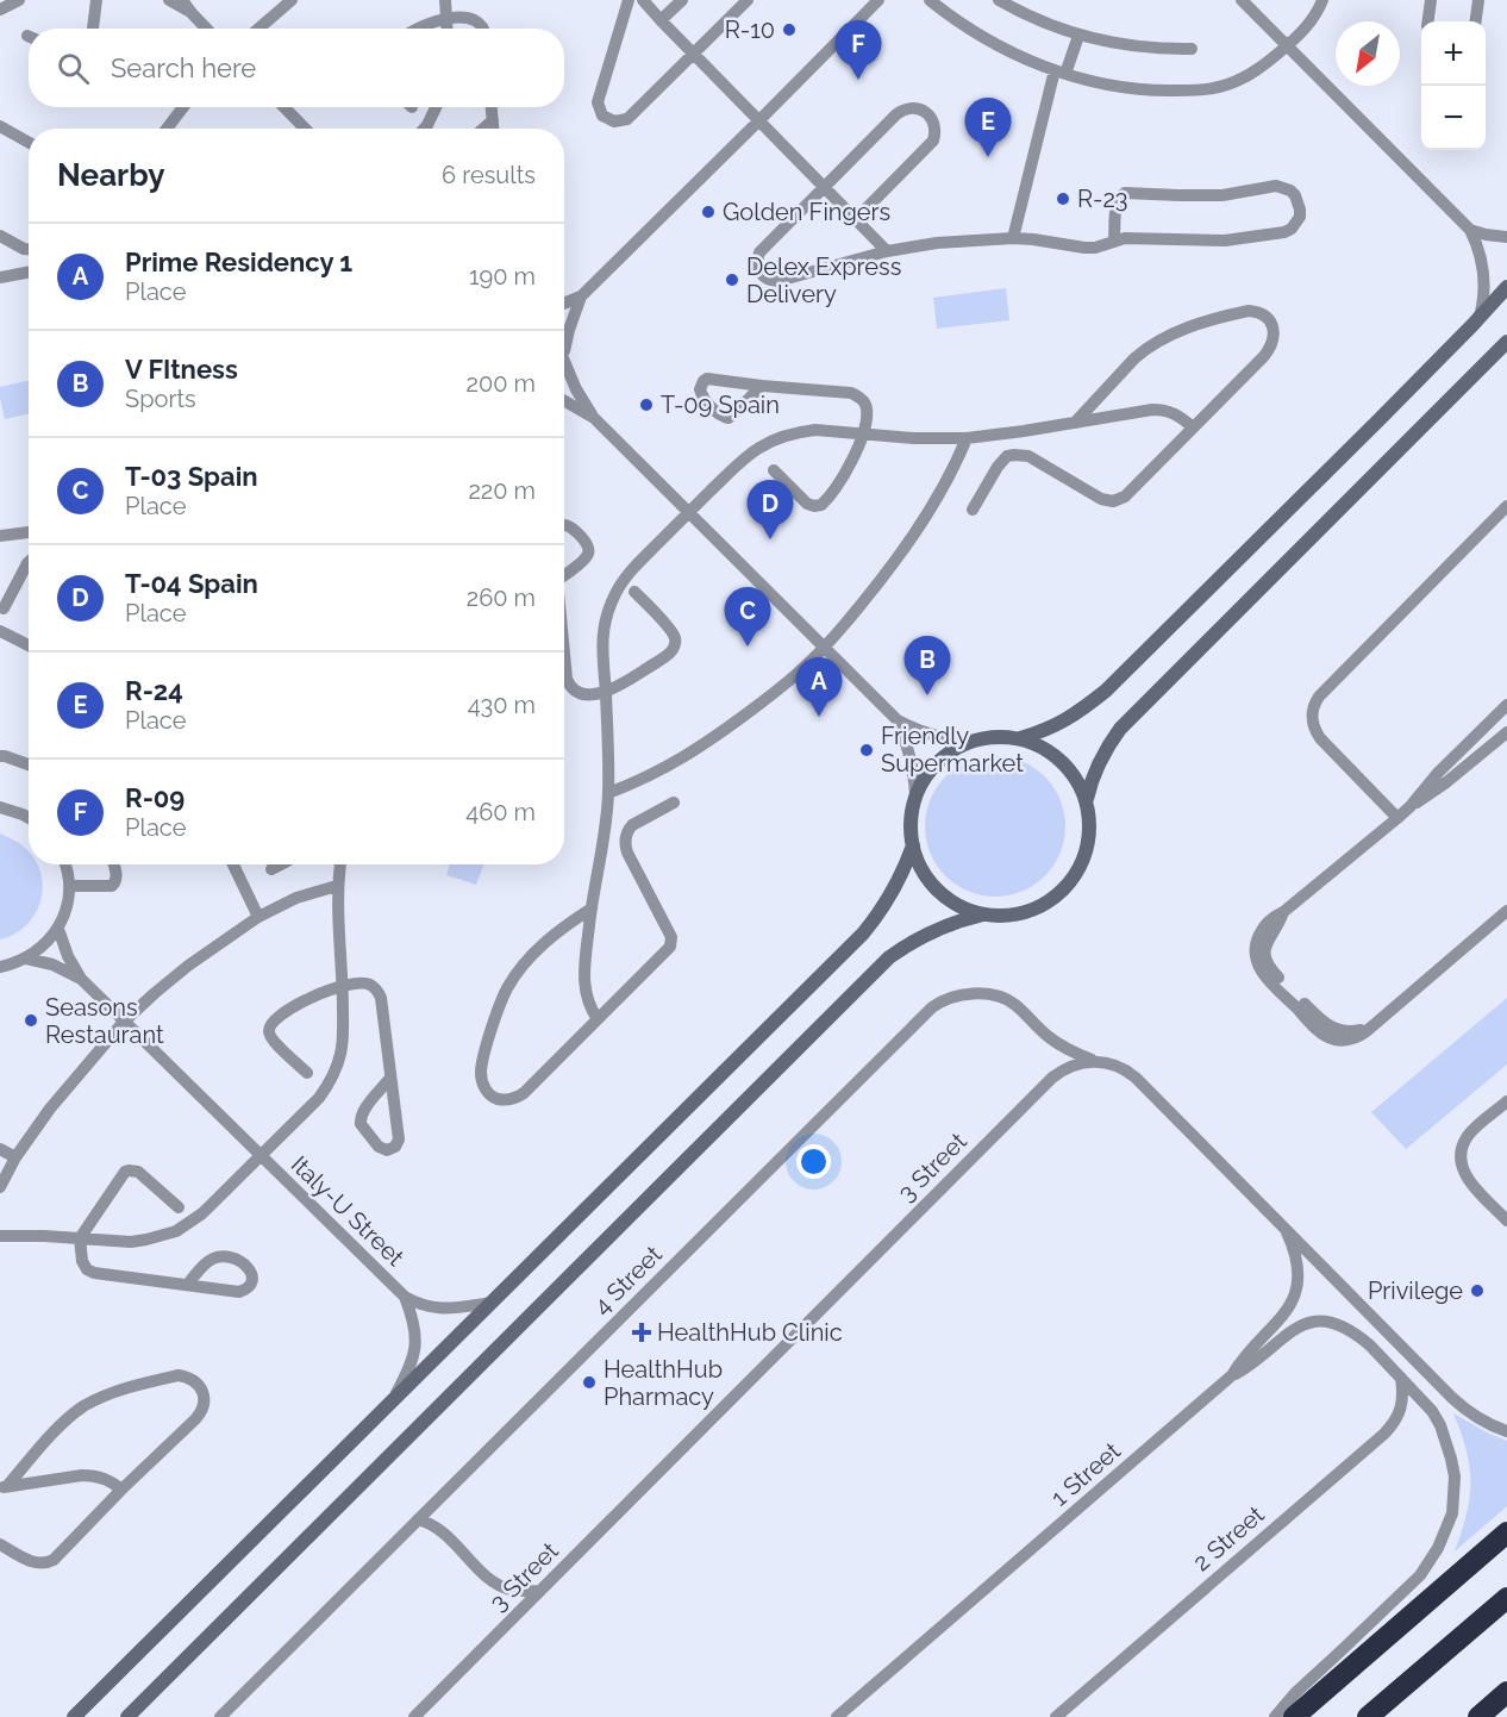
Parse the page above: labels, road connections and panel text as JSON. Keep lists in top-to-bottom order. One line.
{"streets":{"street":["3 Street","Italy-U Street","4 Street","1 Street","2 Street"]},"crossings":[["3 Street","4 Street"]],"places":{"other":["R-10","R-23","Golden Fingers","Delex Express Delivery","T-09 Spain","Friendly Supermarket","Seasons Restaurant","Privilege","HealthHub Pharmacy"],"health":["HealthHub Clinic"]},"north":"bottom left","page":{"pins":["F","E","D","C","B","A"],"map_buttons":["+","−"],"search":"Search here","heading":["Nearby","6 results"],"list":[{"mark":"A","name":"Prime Residency 1","note":"Place","value":"190 m"},{"mark":"B","name":"V FItness","note":"Sports","value":"200 m"},{"mark":"C","name":"T-03 Spain","note":"Place","value":"220 m"},{"mark":"D","name":"T-04 Spain","note":"Place","value":"260 m"},{"mark":"E","name":"R-24","note":"Place","value":"430 m"},{"mark":"F","name":"R-09","note":"Place","value":"460 m"}]}}
